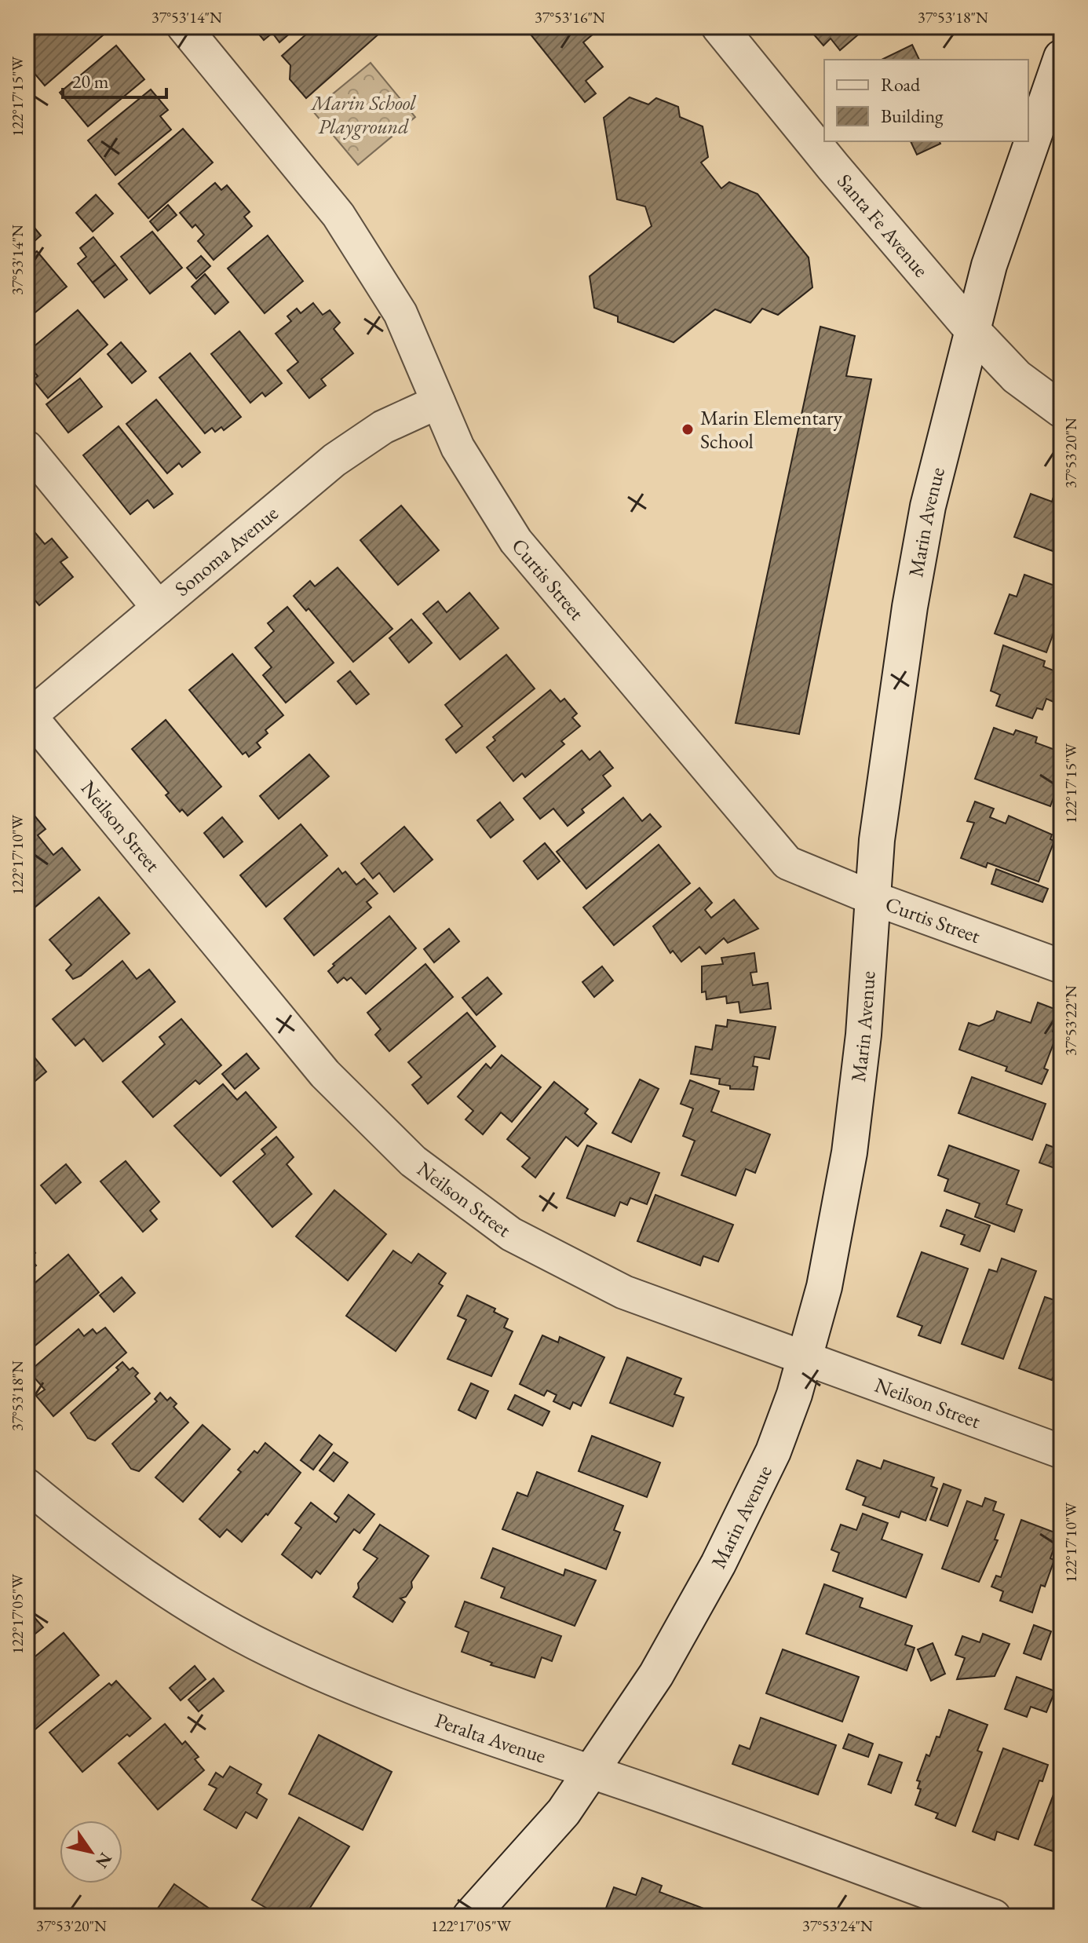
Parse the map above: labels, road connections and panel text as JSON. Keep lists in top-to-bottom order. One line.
{"streets":{"main road":["Santa Fe Avenue","Marin Avenue"],"street":["Sonoma Avenue","Curtis Street","Neilson Street","Peralta Avenue"]},"crossings":[["Santa Fe Avenue","Marin Avenue"],["Marin Avenue","Curtis Street"],["Marin Avenue","Neilson Street"],["Marin Avenue","Peralta Avenue"],["Sonoma Avenue","Curtis Street"],["Sonoma Avenue","Neilson Street"]],"parks":["Marin School Playground"],"places":["Marin Elementary School"],"legend":["Road","Building"],"scale_bar":"20 m","north":"bottom right","coordinates":["37°53'14\"N","37°53'16\"N","37°53'18\"N","122°17'15\"W","37°53'20\"N","122°17'10\"W","37°53'22\"N","122°17'05\"W","37°53'24\"N"]}
